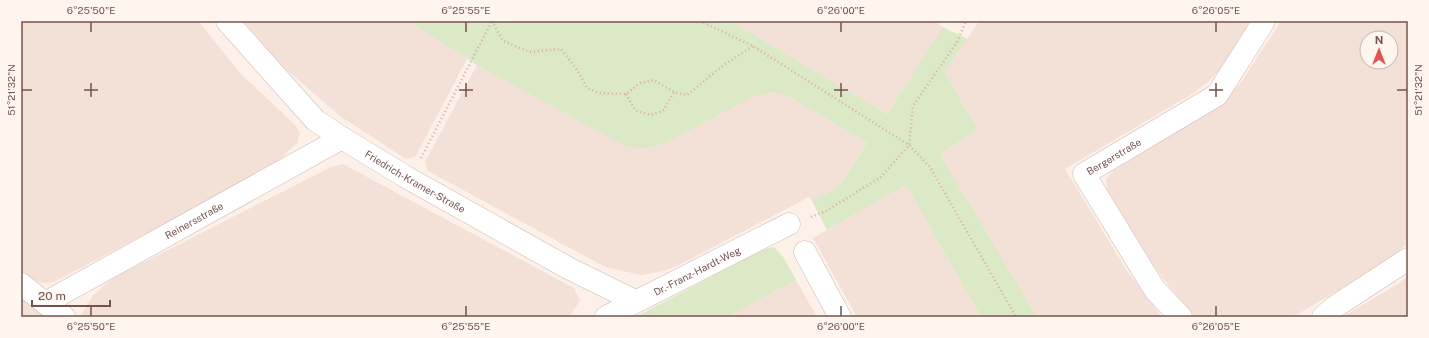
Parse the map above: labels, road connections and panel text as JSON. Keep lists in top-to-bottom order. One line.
{"streets":{"street":["Bergerstraße","Friedrich-Kramer-Straße","Reinersstraße","Dr.-Franz-Hardt-Weg"]},"crossings":[["Friedrich-Kramer-Straße","Reinersstraße"],["Friedrich-Kramer-Straße","Dr.-Franz-Hardt-Weg"]],"scale_bar":"20 m","north":"top","coordinates":["6°25'50\"E","6°25'55\"E","6°26'00\"E","6°26'05\"E","51°21'32\"N"]}
